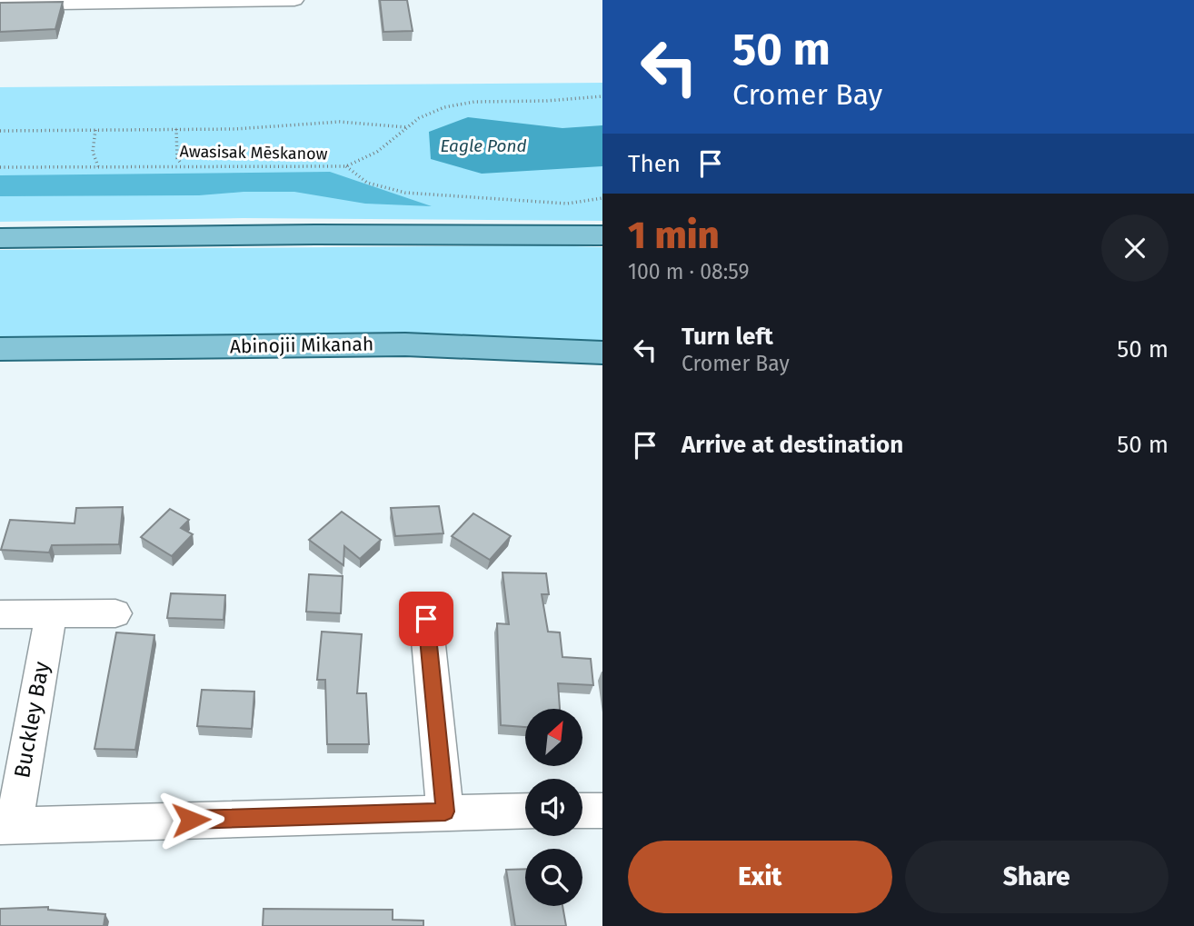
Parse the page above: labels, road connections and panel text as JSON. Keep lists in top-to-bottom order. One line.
{"streets":{"main road":["Abinojii Mikanah"],"street":["Buckley Bay"],"path":["Awasisak Mēskanow"]},"water":["Eagle Pond"],"north":"top right","page":{"turn":["50 m","Cromer Bay"],"then":"Then","heading":["1 min","100 m · 08:59"],"list":[{"name":"Turn left","note":"Cromer Bay","value":"50 m"},{"name":"Arrive at destination","value":"50 m"}],"buttons":["Exit","Share"]}}
